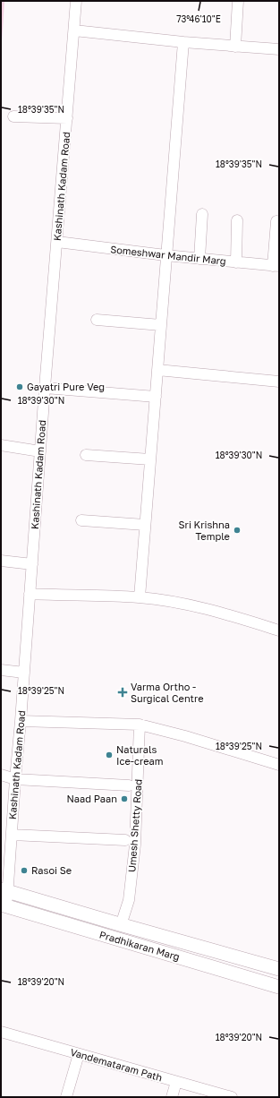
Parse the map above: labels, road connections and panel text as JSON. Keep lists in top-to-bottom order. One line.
{"streets":{"street":["Kashinath Kadam Road","Someshwar Mandir Marg","Umesh Shetty Road","Pradhikaran Marg","Vandemataram Path"]},"crossings":[["Kashinath Kadam Road","Someshwar Mandir Marg"],["Kashinath Kadam Road","Pradhikaran Marg"],["Umesh Shetty Road","Pradhikaran Marg"]],"places":{"other":["Gayatri Pure Veg","Sri Krishna Temple","Naturals Ice-cream","Naad Paan","Rasoi Se"],"health":["Varma Ortho - Surgical Centre"]},"coordinates":["73°46'10\"E","18°39'35\"N","18°39'30\"N","18°39'25\"N","18°39'20\"N"]}
